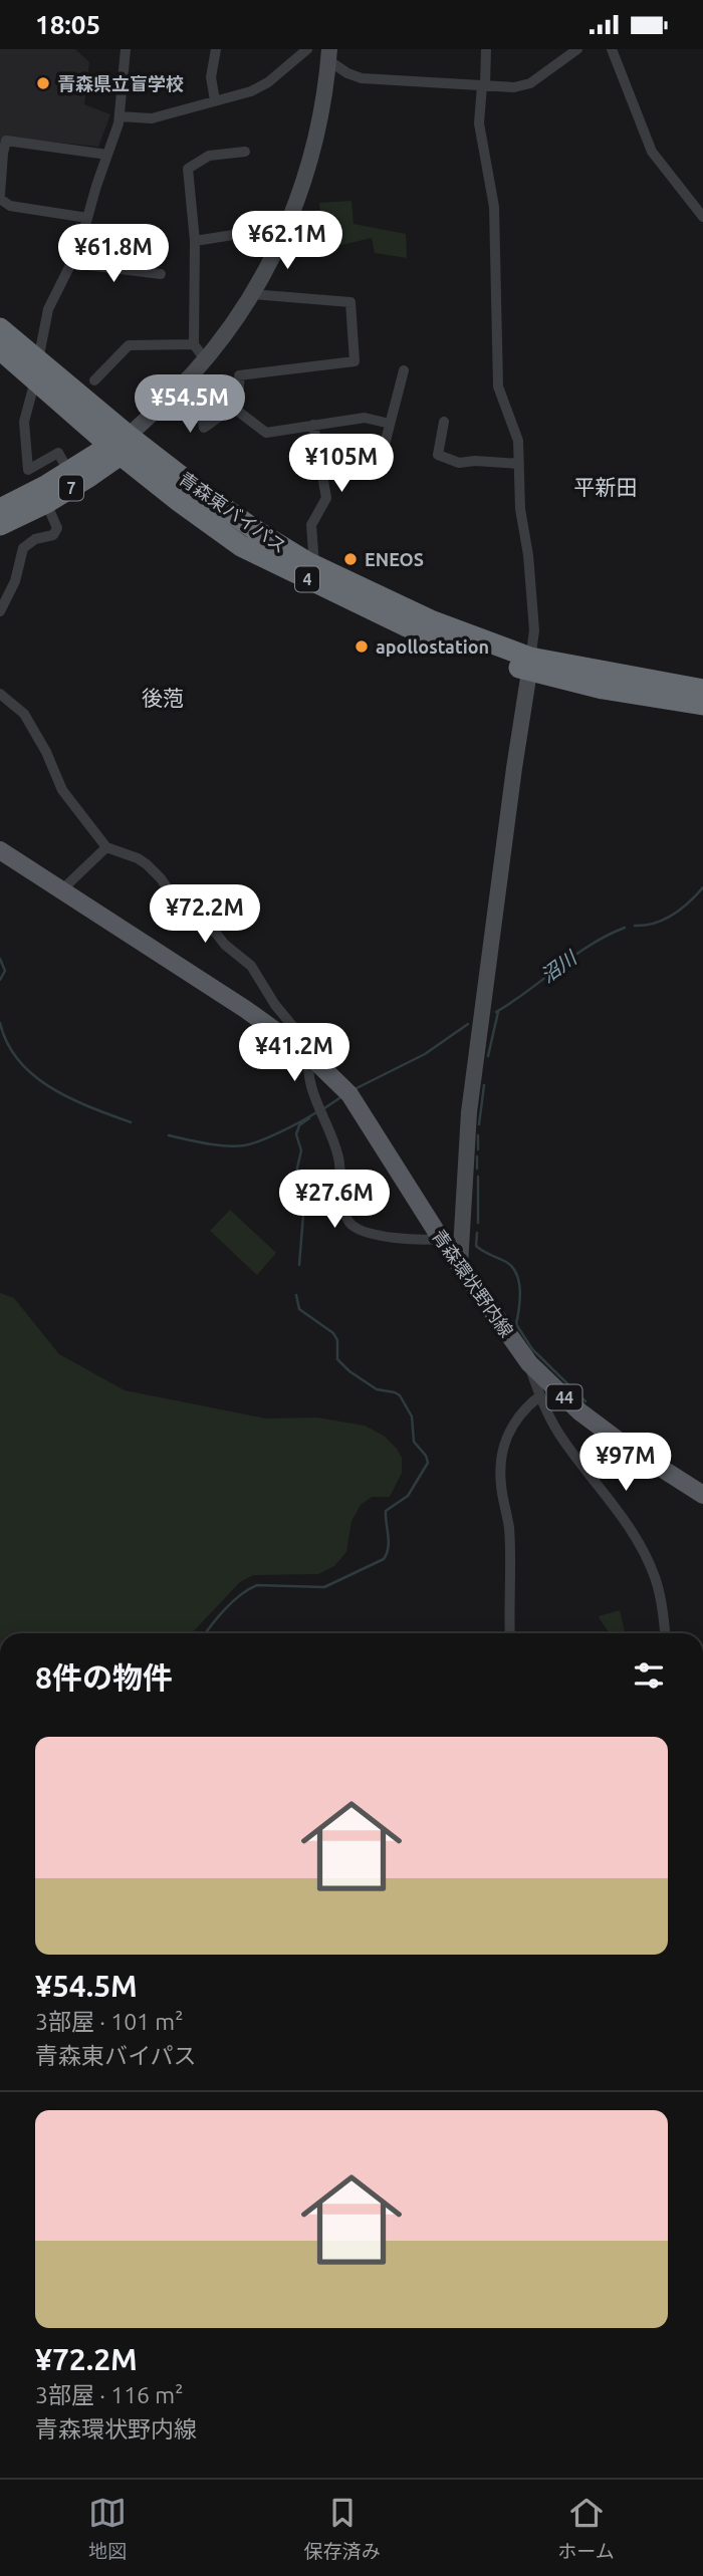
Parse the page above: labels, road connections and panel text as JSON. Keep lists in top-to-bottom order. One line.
{"streets":{"highway":["7","青森東バイパス","4"],"main road":["青森環状野内線","44"]},"crossings":[["7","青森東バイパス"]],"districts":["平新田","後萢"],"water":["沼川"],"places":["青森県立盲学校","ENEOS","apollostation"],"page":{"status":"18:05","price":["¥62.1M","¥61.8M","¥54.5M","¥105M","¥72.2M","¥41.2M","¥27.6M","¥97M"],"heading":"8件の物件","list":[{"name":"¥54.5M","note":"3部屋 · 101 m² · 青森東バイパス"},{"name":"¥72.2M","note":"3部屋 · 116 m² · 青森環状野内線"}],"tabs":["地図","保存済み","ホーム"]}}
